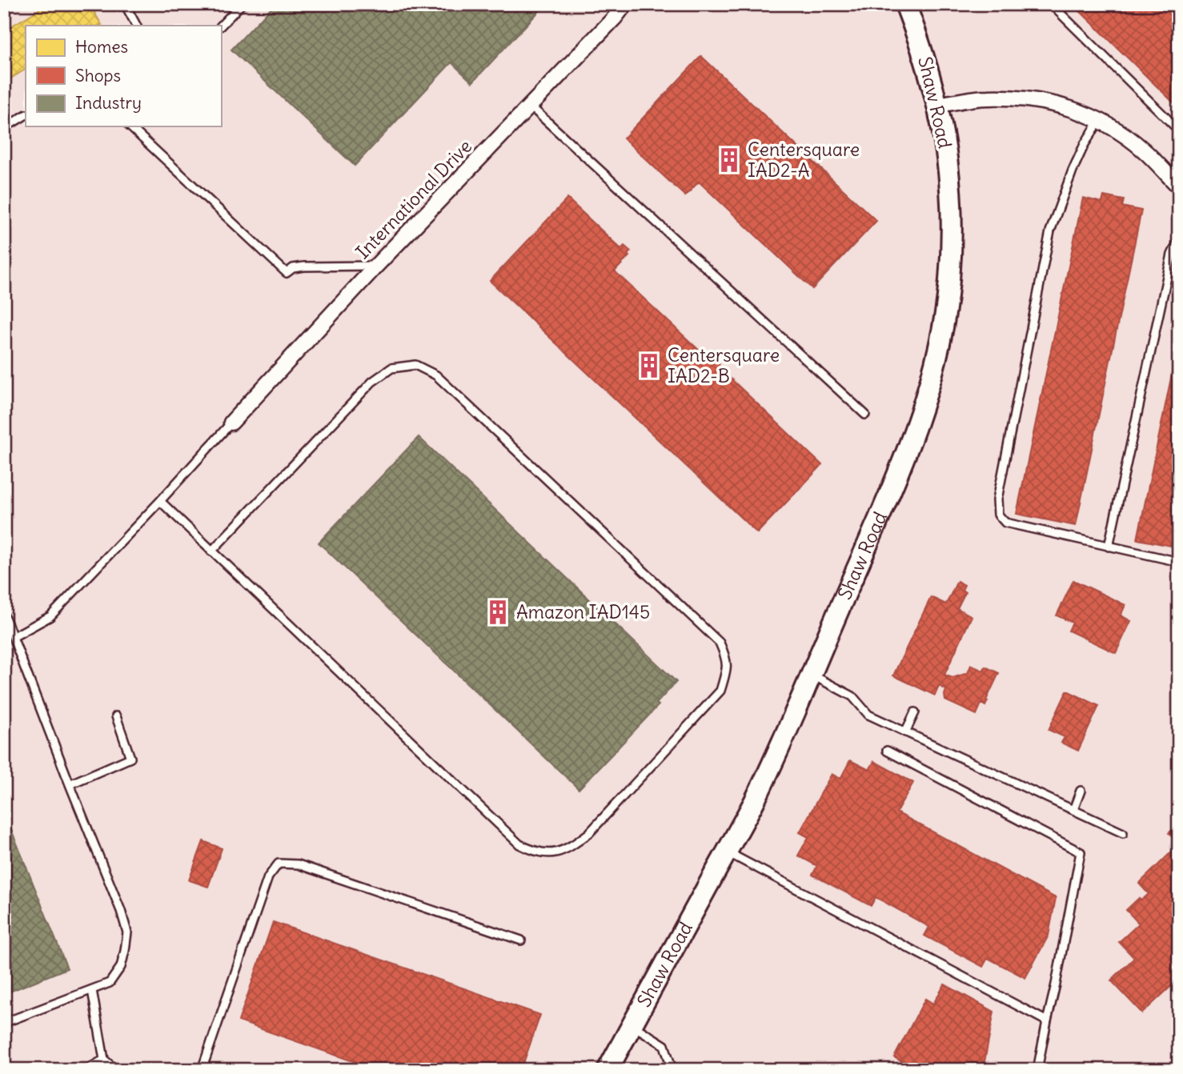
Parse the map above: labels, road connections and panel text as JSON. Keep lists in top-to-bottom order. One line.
{"streets":{"main road":["Shaw Road"],"street":["International Drive"]},"places":{"building":["Centersquare IAD2-A","Centersquare IAD2-B","Amazon IAD145"]},"legend":["Homes","Shops","Industry"]}
